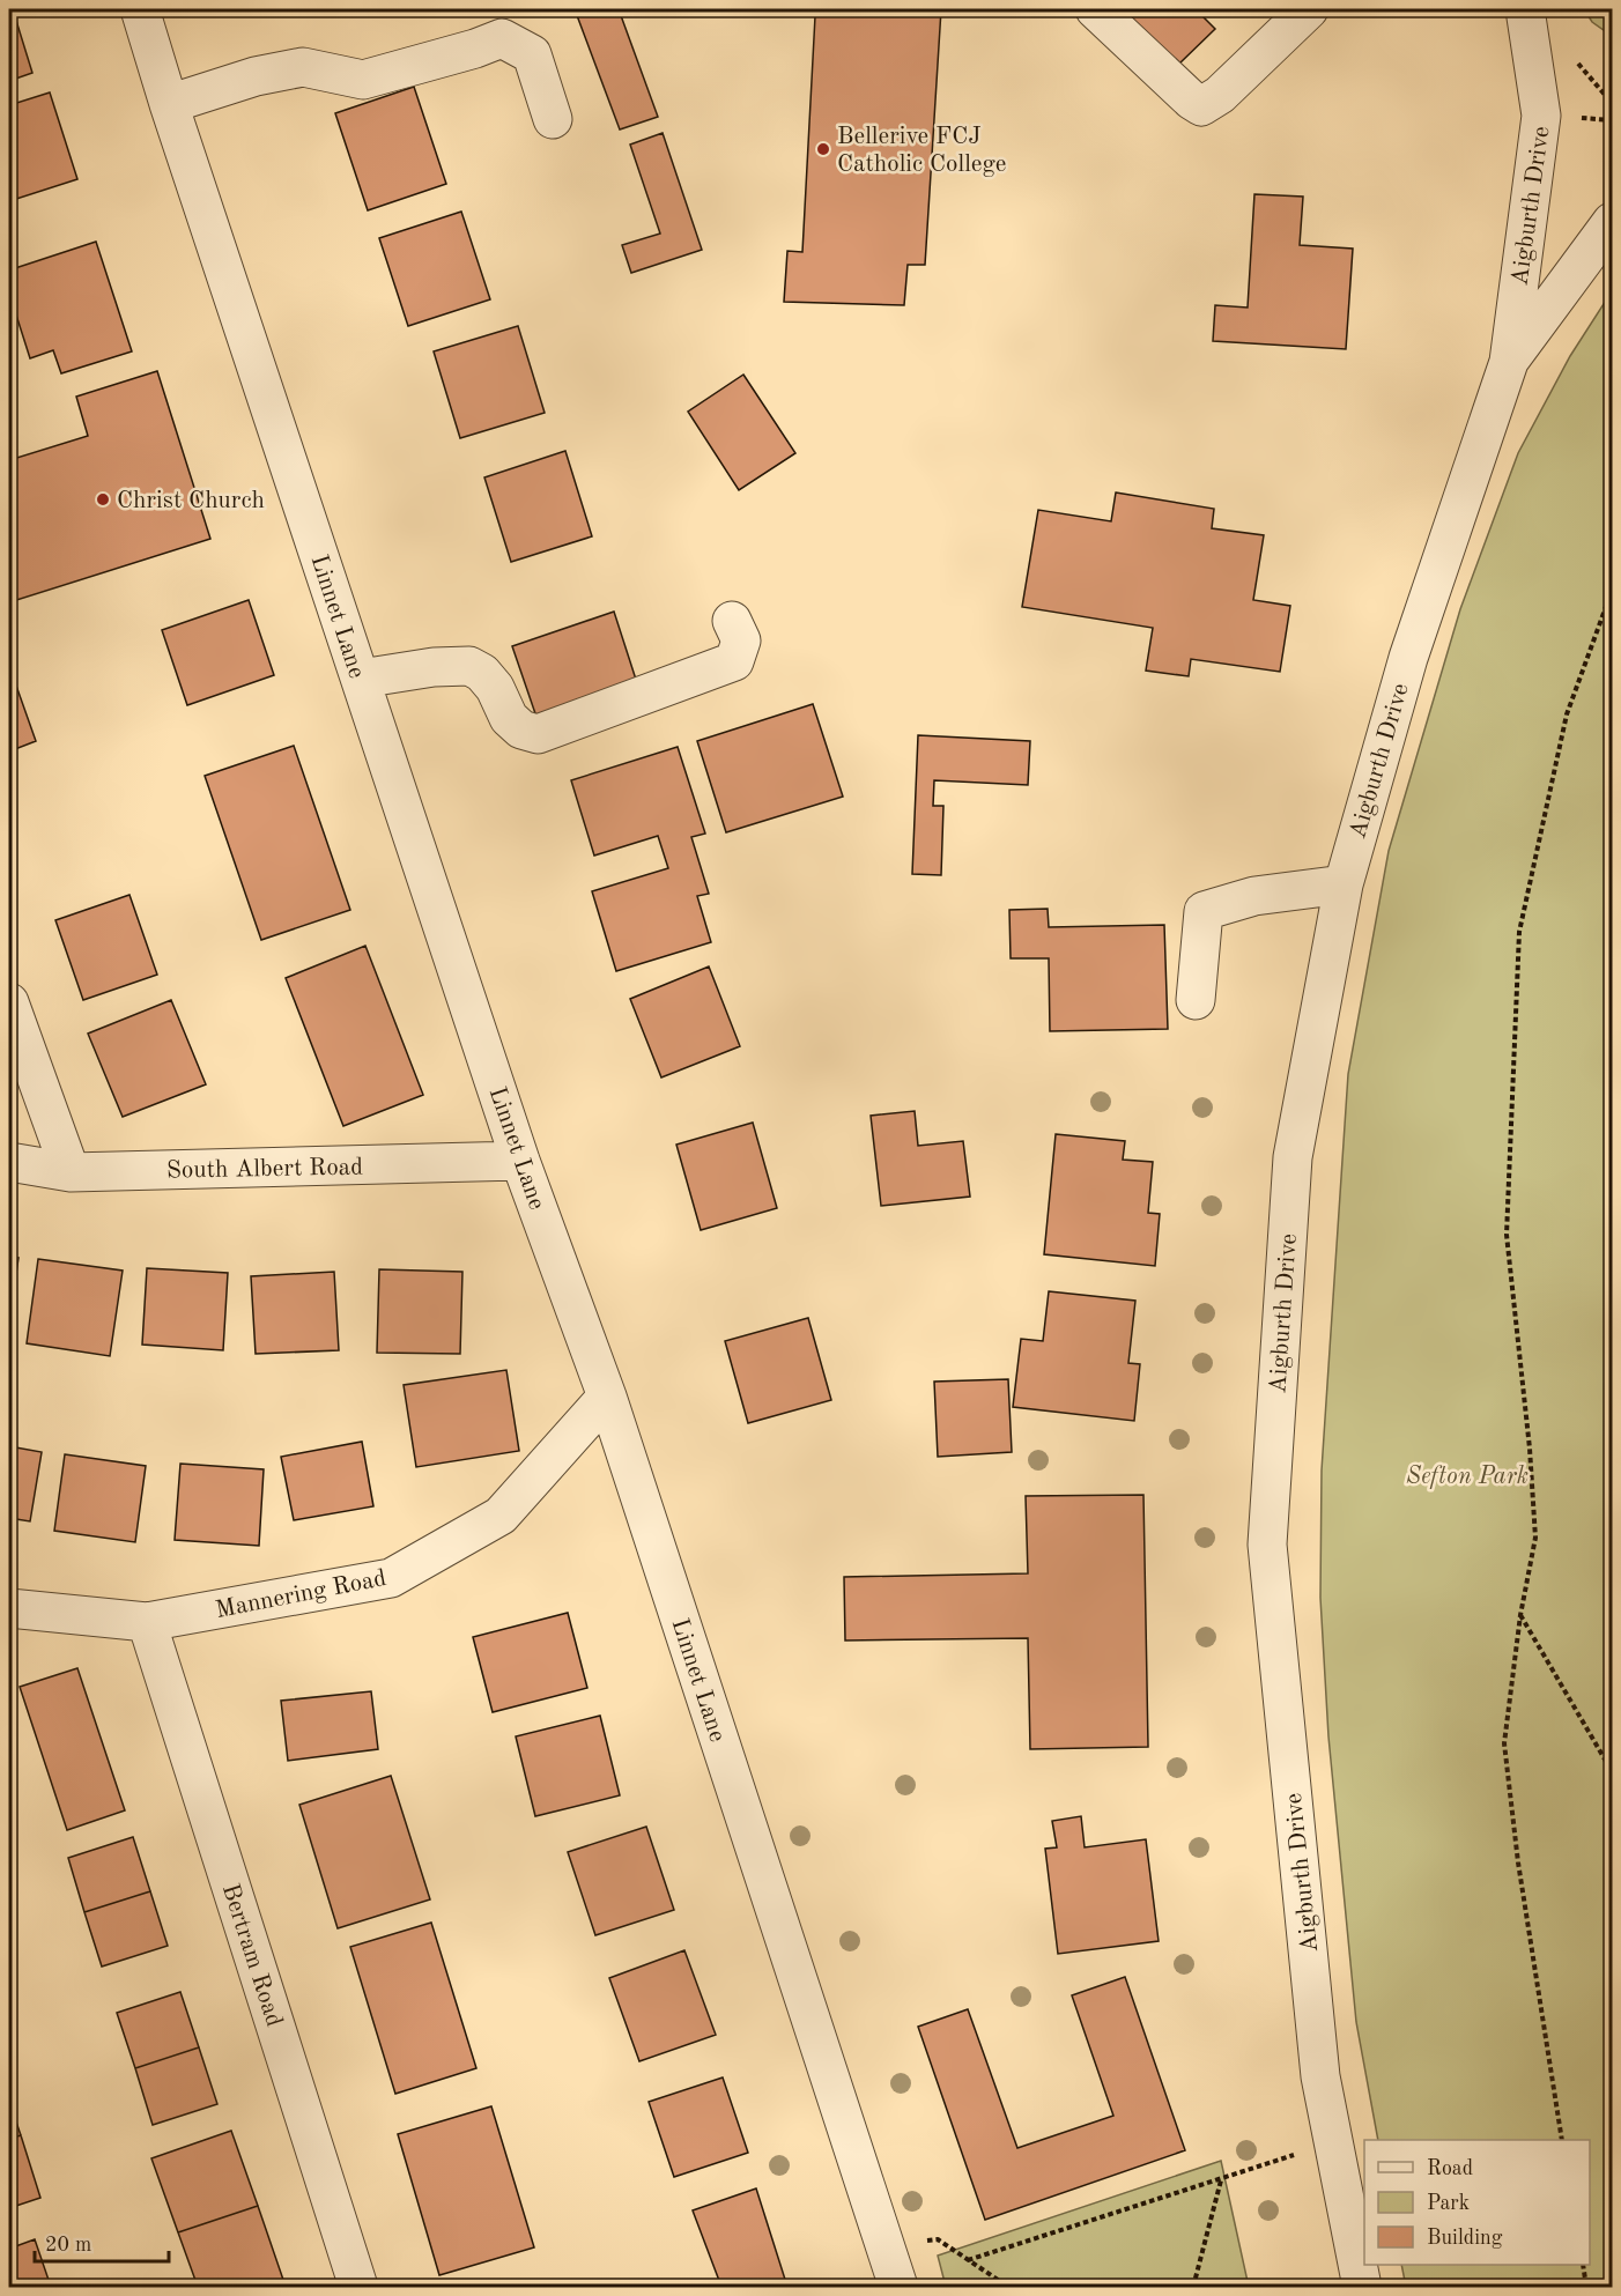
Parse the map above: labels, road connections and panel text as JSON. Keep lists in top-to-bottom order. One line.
{"streets":{"street":["Aigburth Drive","Linnet Lane","South Albert Road","Mannering Road","Bertram Road"]},"crossings":[["Linnet Lane","South Albert Road"],["Linnet Lane","Mannering Road"],["Mannering Road","Bertram Road"]],"parks":["Sefton Park"],"places":["Bellerive FCJ Catholic College","Christ Church"],"legend":["Road","Park","Building"],"scale_bar":"20 m"}
